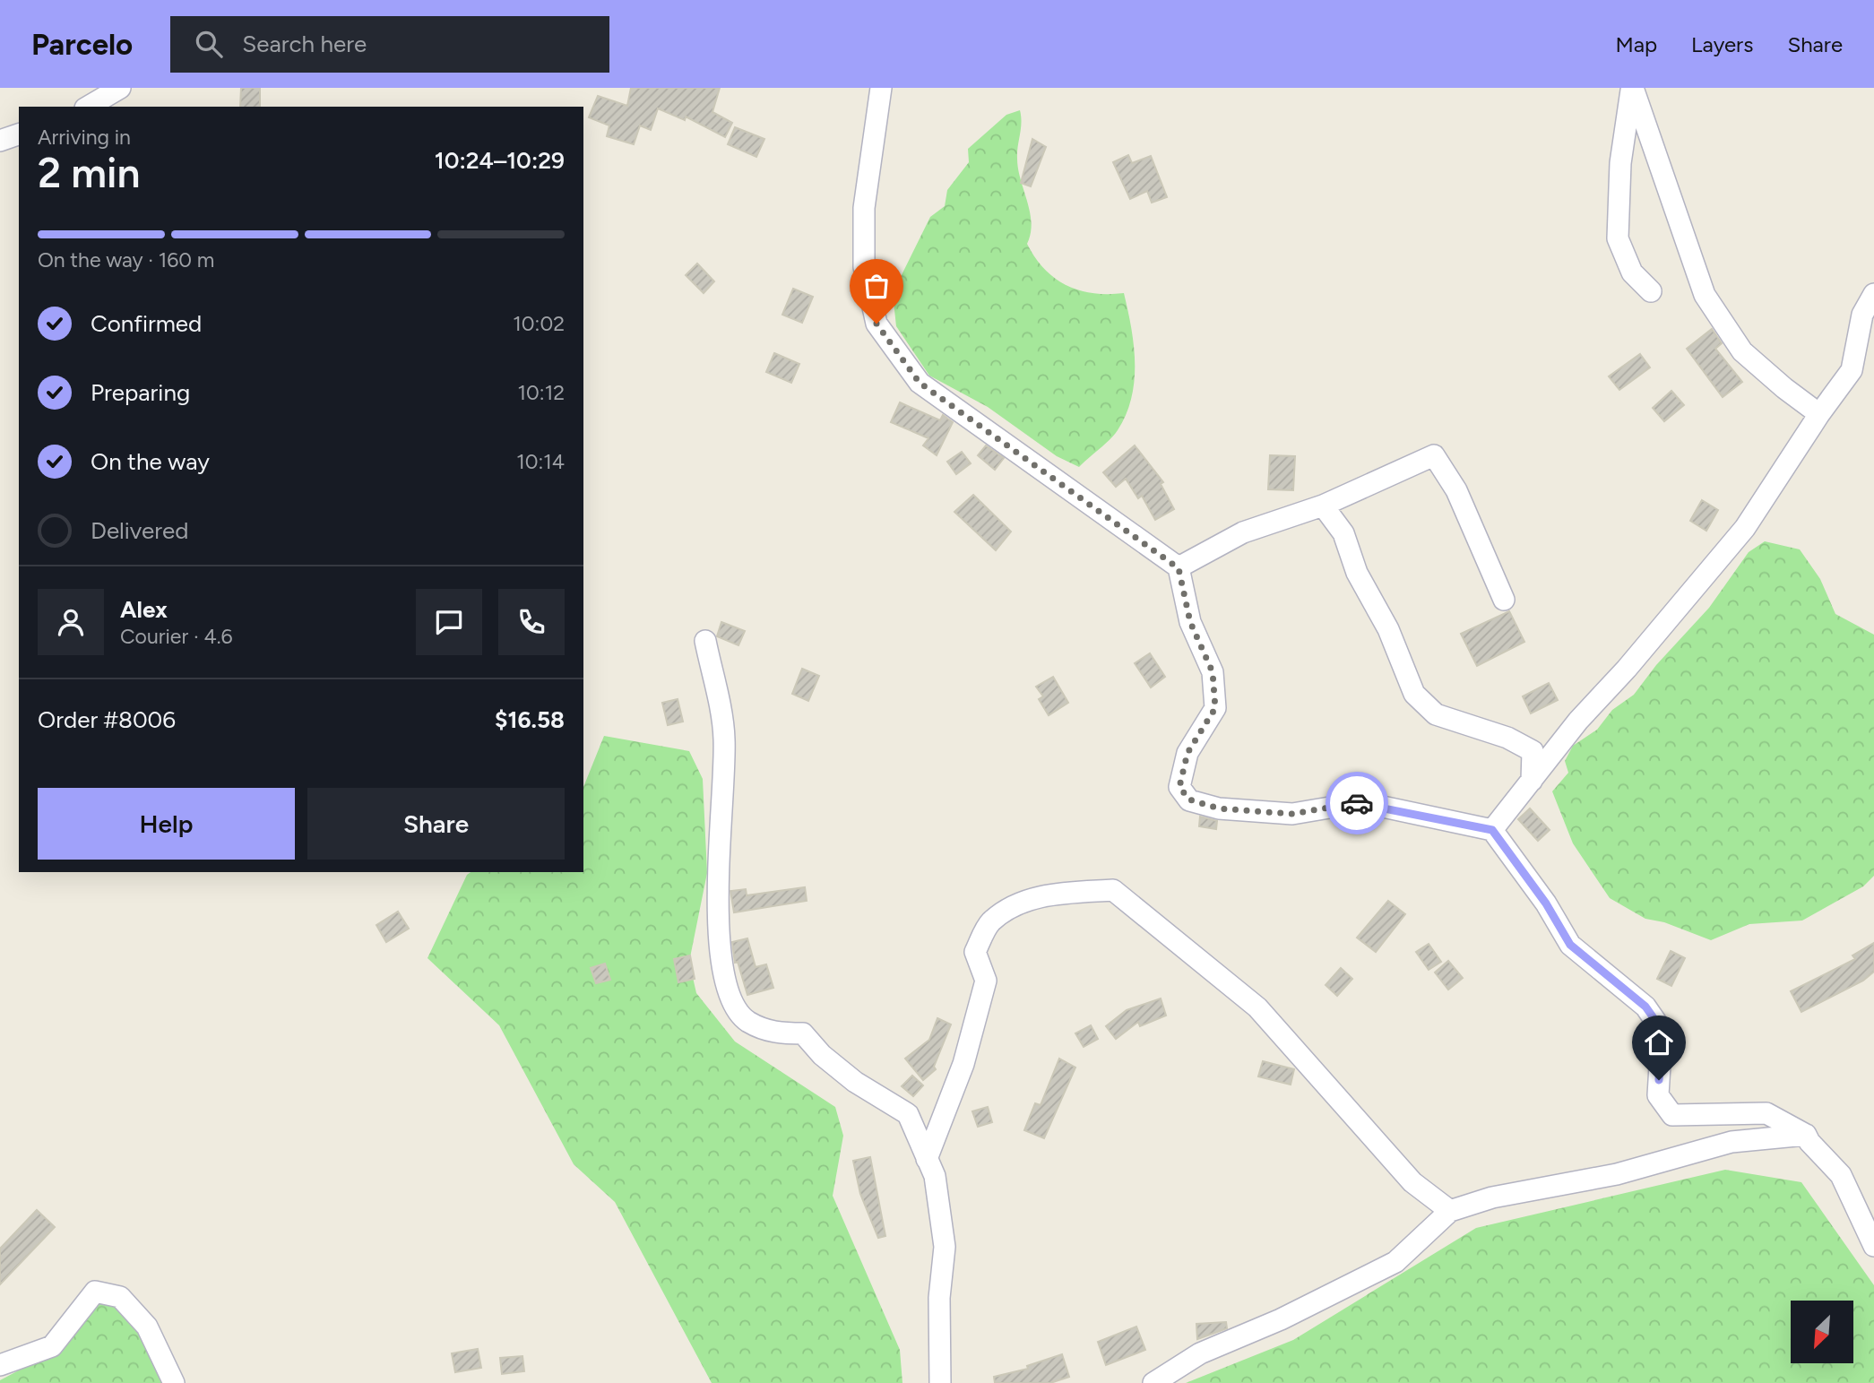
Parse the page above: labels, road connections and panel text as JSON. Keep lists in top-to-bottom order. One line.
{"north":"bottom left","page":{"header":"Parcelo","search":"Search here","nav":["Map","Layers","Share"],"heading":["2 min","Arriving in","10:24–10:29"],"panel":["Alex","Courier · 4.6","Order #8006","$16.58"],"bar":"On the way · 160 m","list":[["Confirmed","10:02"],["Preparing","10:12"],["On the way","10:14"],"Delivered"],"buttons":["Help","Share"]}}
